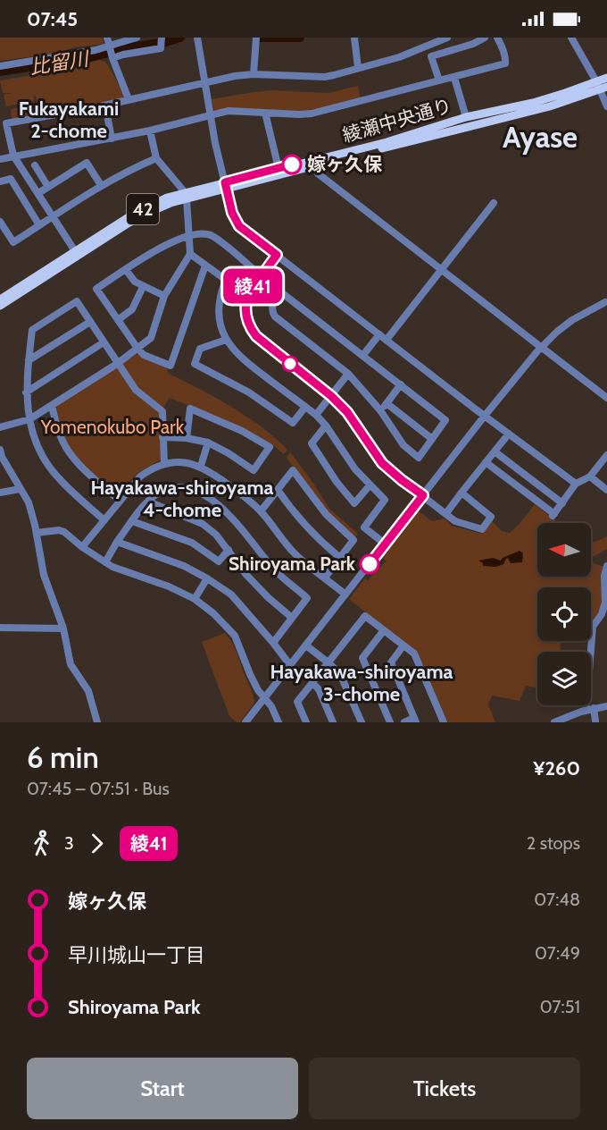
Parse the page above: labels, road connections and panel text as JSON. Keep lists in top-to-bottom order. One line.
{"streets":{"main road":["綾瀬中央通り","42"]},"districts":["Fukayakami 2-chome","Ayase","Hayakawa-shiroyama 4-chome","Hayakawa-shiroyama 3-chome"],"water":["比留川"],"parks":["Yomenokubo Park"],"places":["嫁ヶ久保","Shiroyama Park"],"lines":["bus line 綾41"],"north":"left","page":{"status":"07:45","on_map":"綾41","heading":["6 min","07:45 – 07:51 · Bus","¥260"],"legs":["3","綾41","2 stops"],"list":[{"name":"嫁ヶ久保","value":"07:48"},{"name":"早川城山一丁目","value":"07:49"},{"name":"Shiroyama Park","value":"07:51"}],"buttons":["Start","Tickets"]}}
